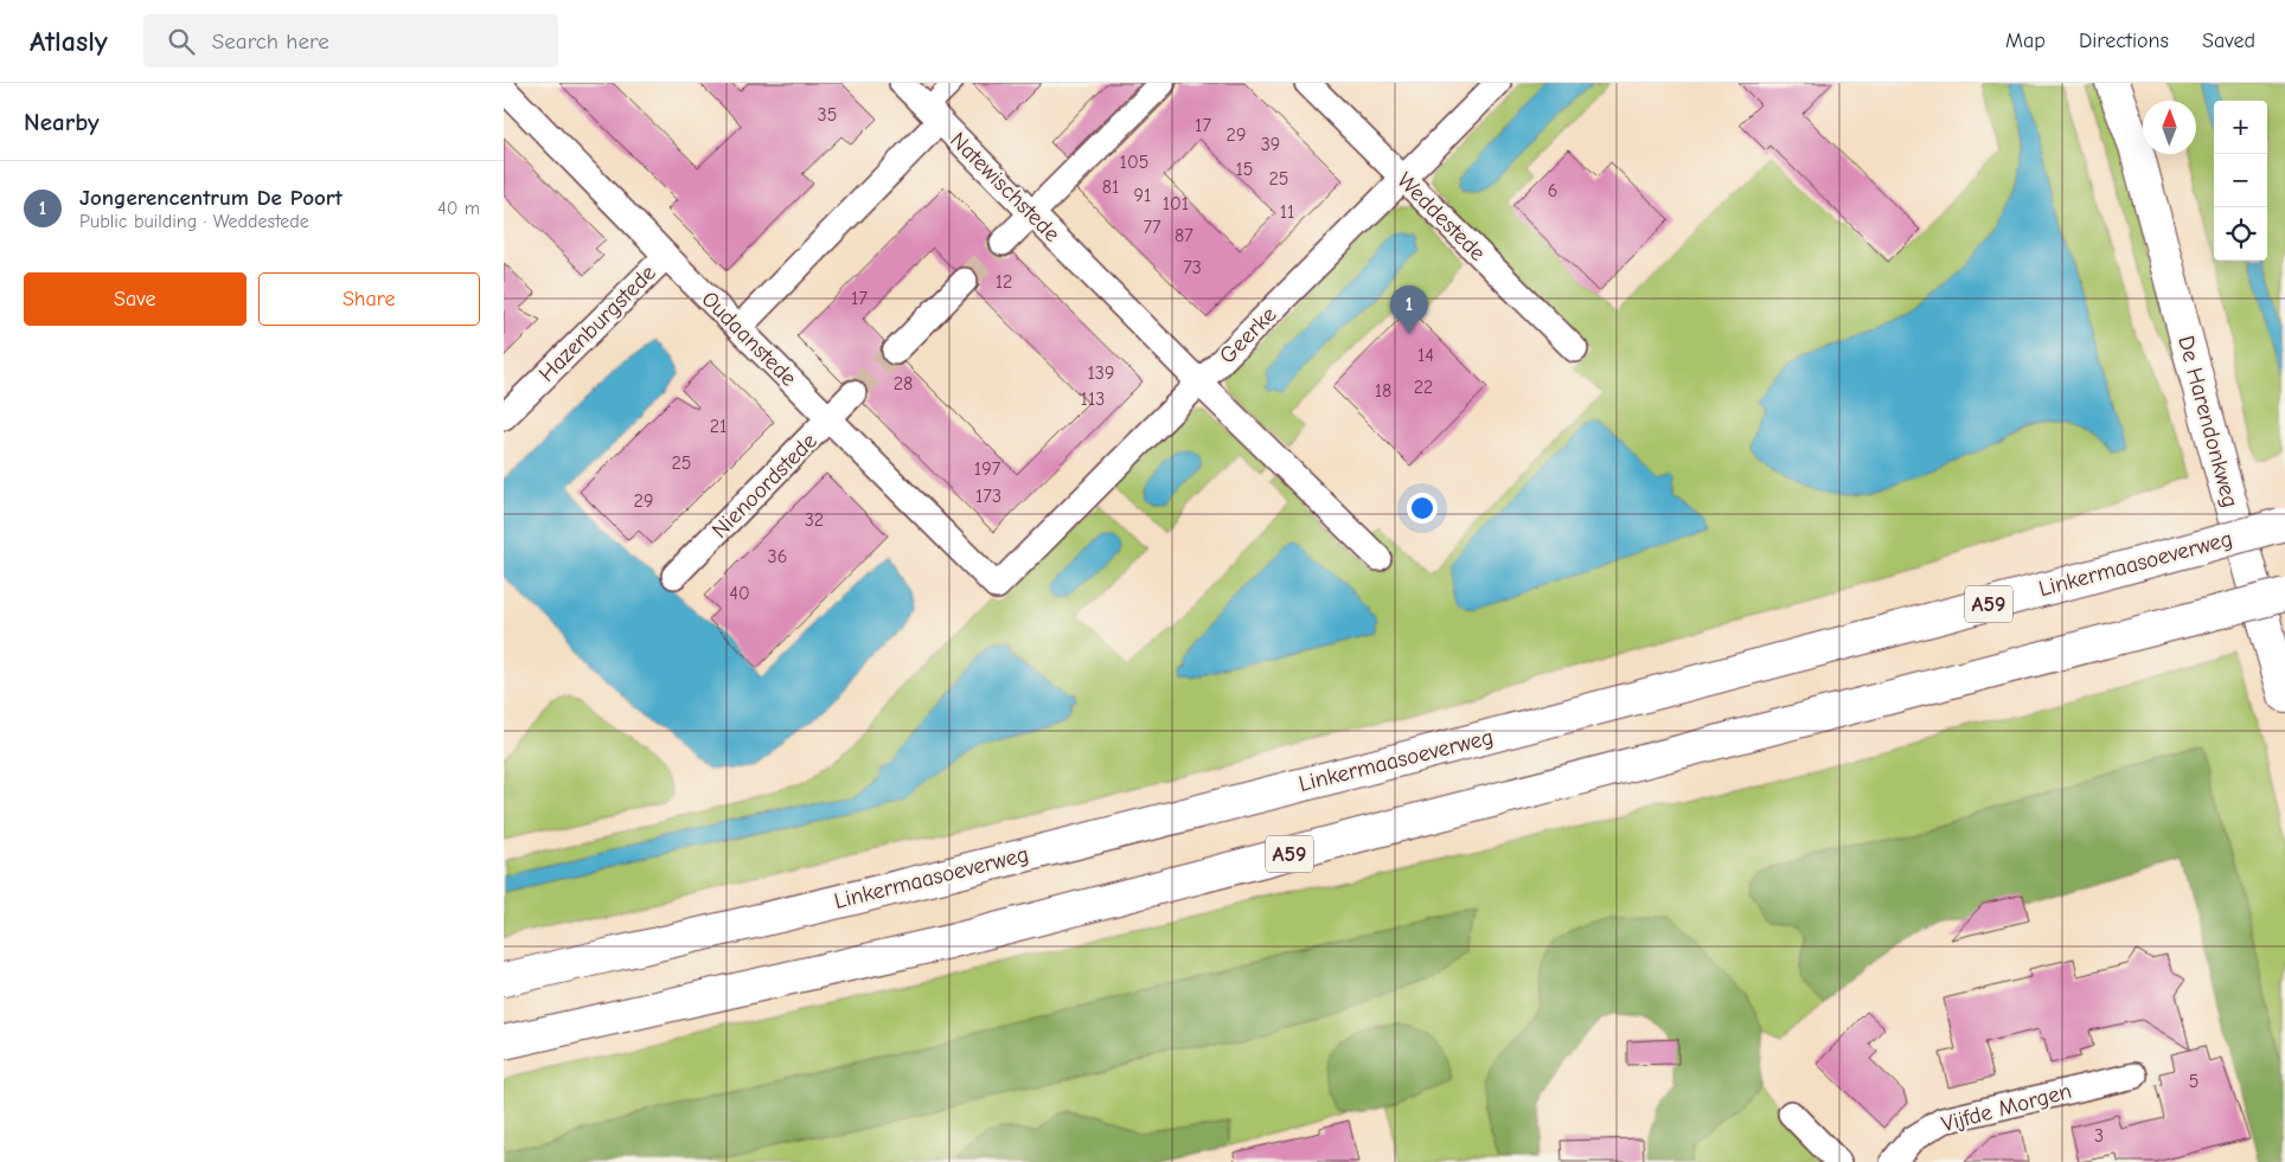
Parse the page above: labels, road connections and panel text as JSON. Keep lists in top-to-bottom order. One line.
{"streets":{"main road":["De Harendonkweg","Linkermaasoeverweg","A59"],"street":["Natewischstede","Weddestede","Hazenburgstede","Geerke","Oudaanstede","Nienoordstede","Vijfde Morgen"]},"crossings":[["Natewischstede","Geerke"],["Natewischstede","Oudaanstede"],["Weddestede","Geerke"],["Hazenburgstede","Oudaanstede"],["Geerke","Oudaanstede"],["Oudaanstede","Nienoordstede"]],"house_numbers":["35","17","29","39","105","15","25","81","6","91","101","11","77","87","73","12","17","14","139","28","22","18","113","21","25","197","173","29","32","36","40","5","3"],"north":"top","page":{"header":"Atlasly","search":"Search here","nav":["Map","Directions","Saved"],"heading":"Nearby","map_buttons":["+","−"],"list":[{"mark":"1","name":"Jongerencentrum De Poort","note":"Public building · Weddestede","value":"40 m"}],"buttons":["Save","Share"],"pins":"1"}}
